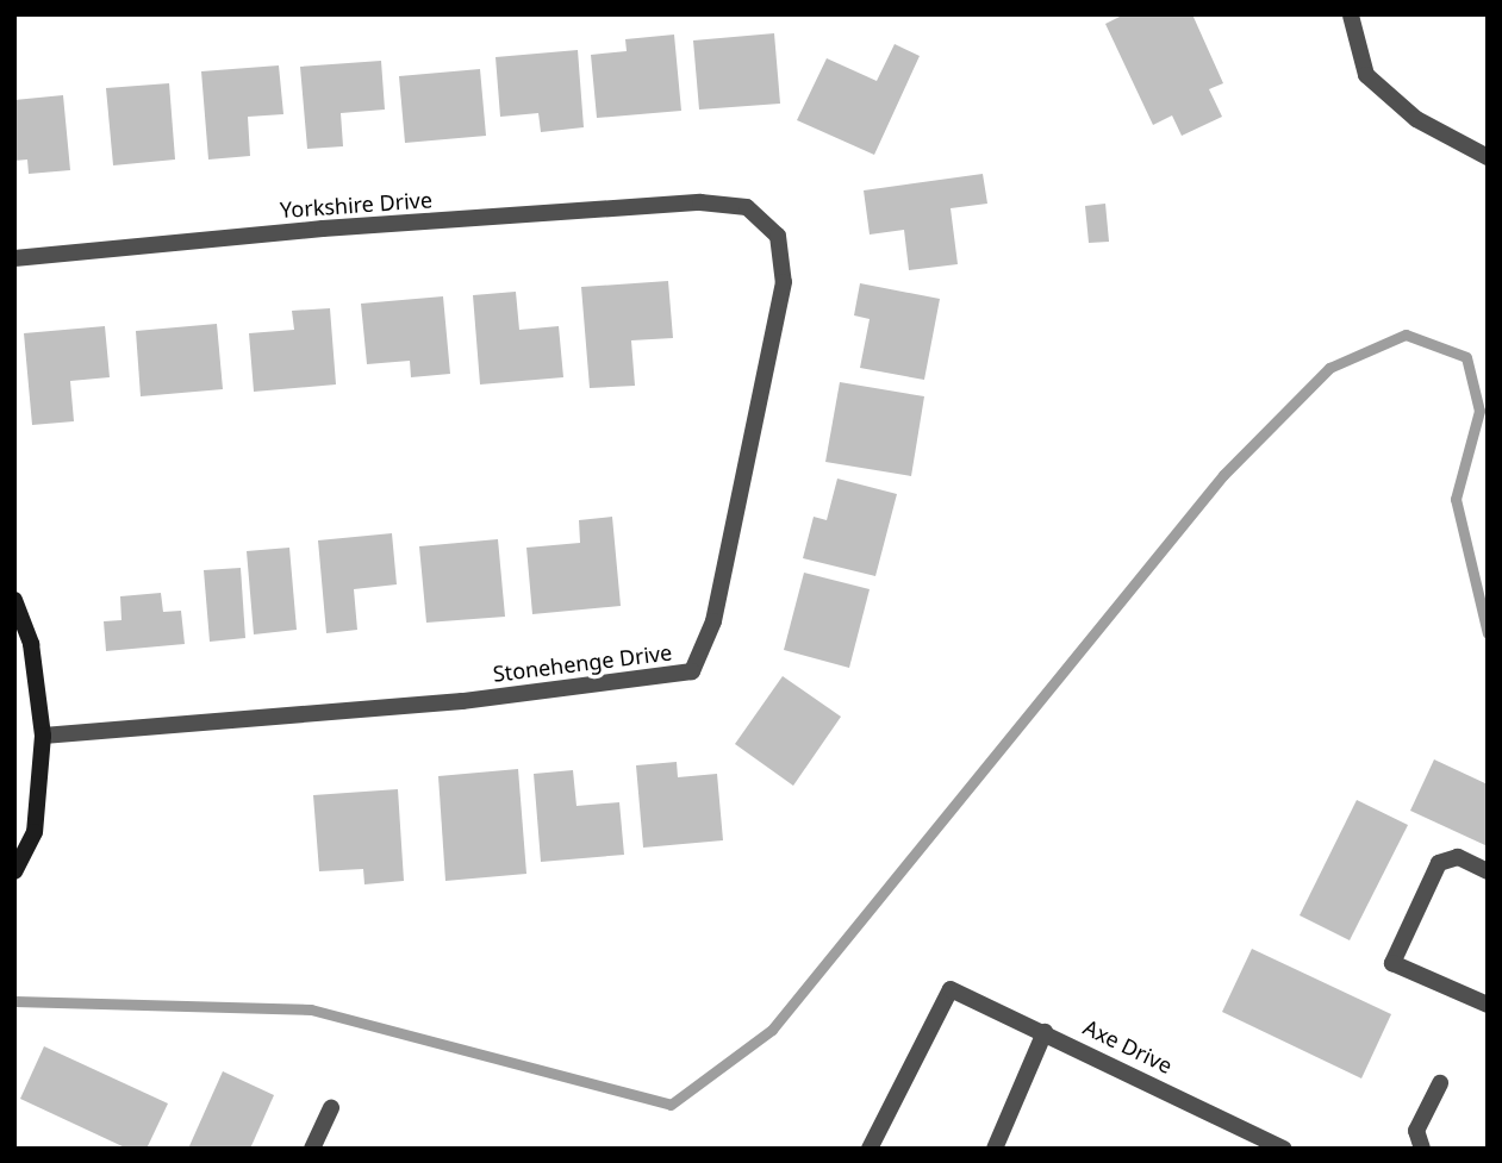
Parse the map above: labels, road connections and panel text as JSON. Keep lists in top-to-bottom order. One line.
{"streets":{"street":["Yorkshire Drive","Stonehenge Drive","Axe Drive"]},"crossings":[["Yorkshire Drive","Stonehenge Drive"]]}
